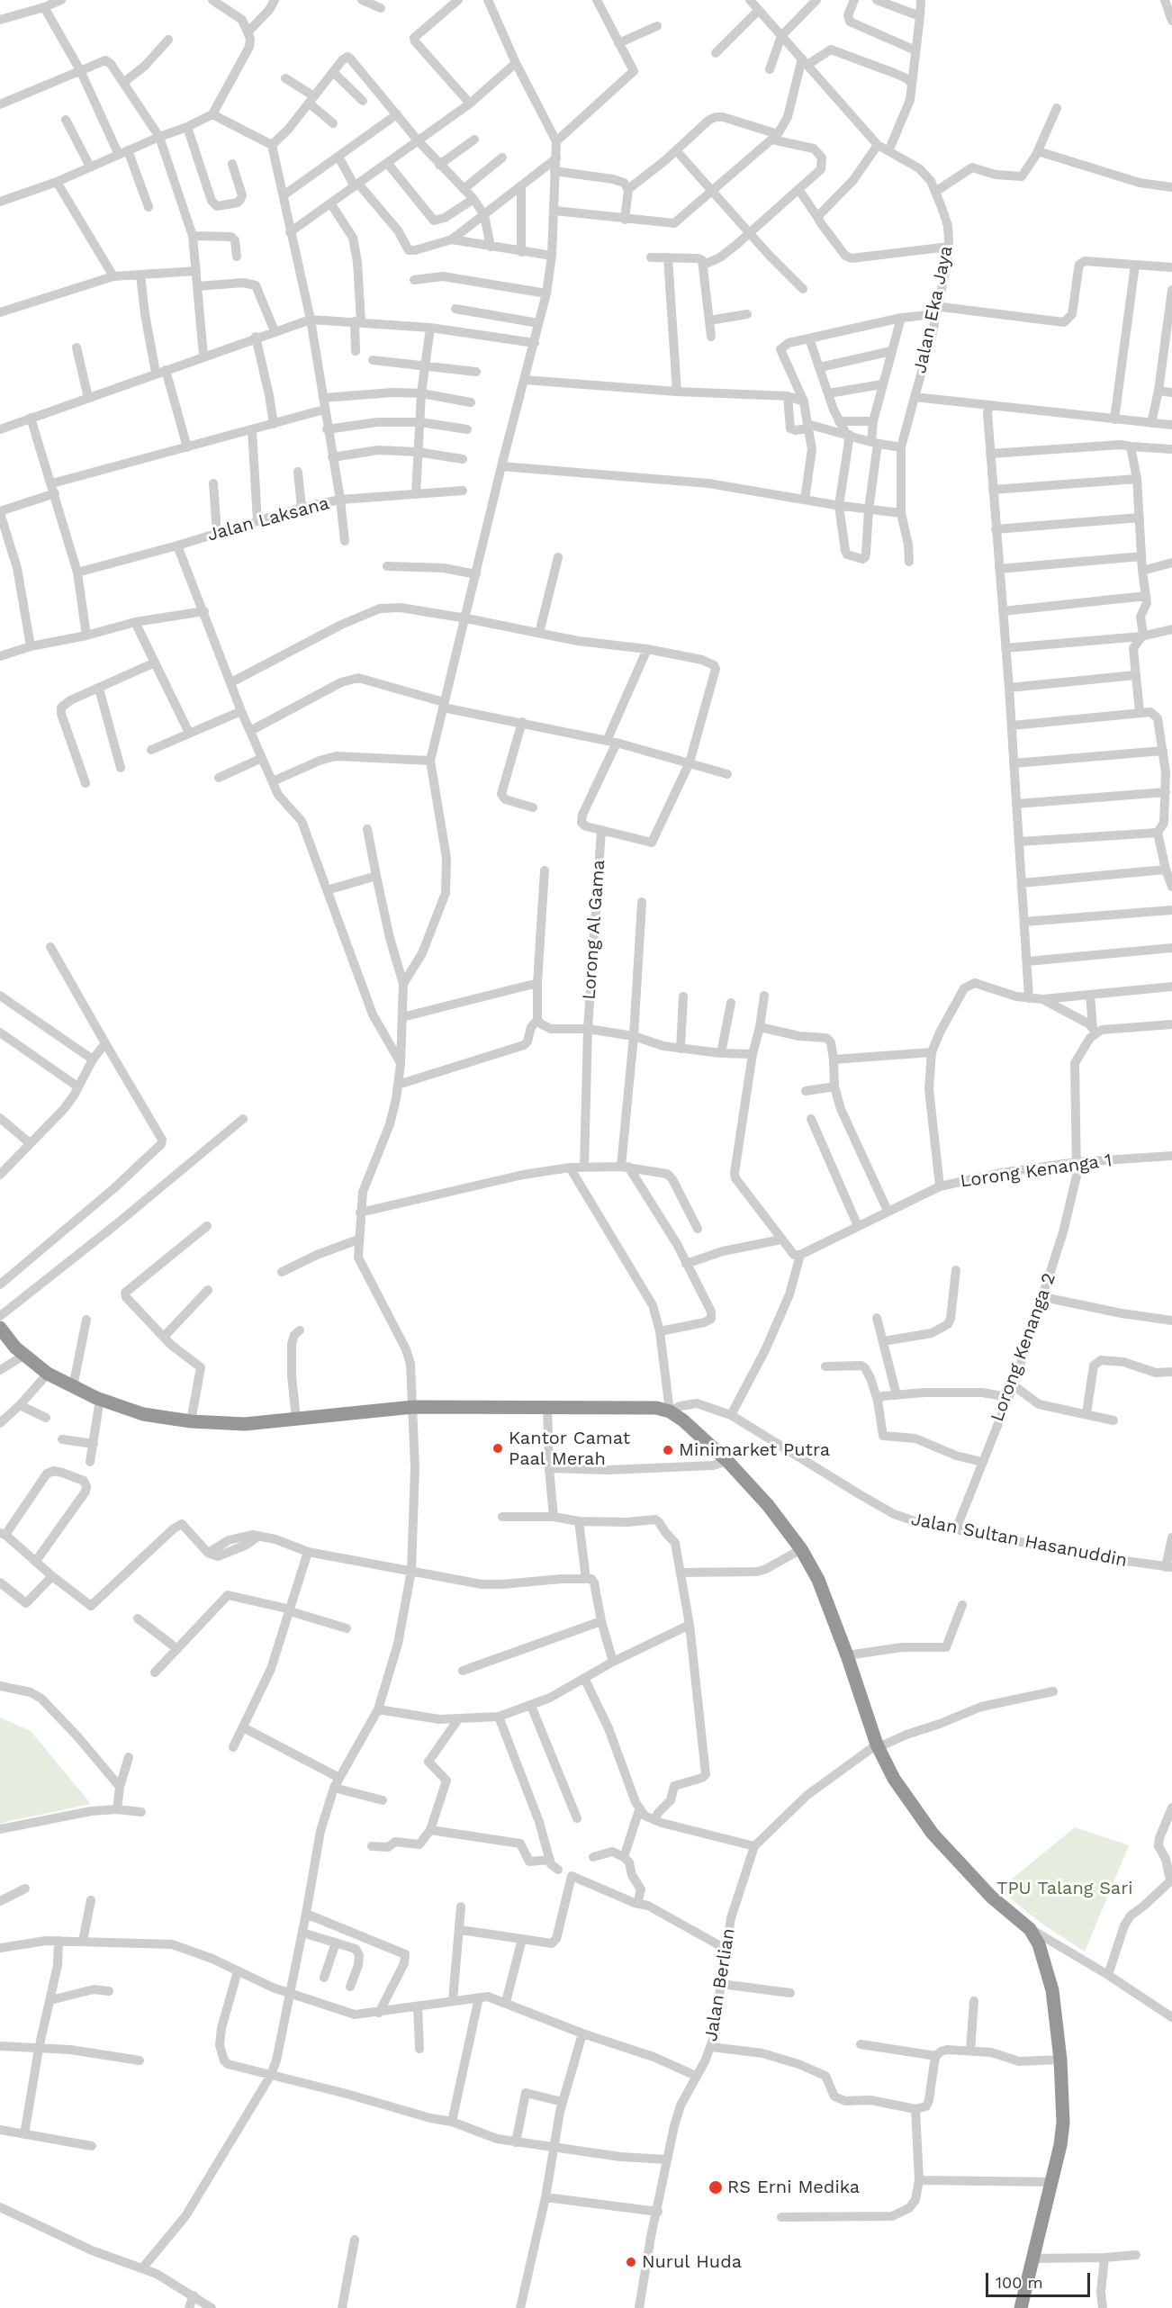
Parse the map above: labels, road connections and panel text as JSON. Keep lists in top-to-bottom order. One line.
{"streets":{"street":["Jalan Eka Jaya","Jalan Laksana","Lorong Al Gama","Lorong Kenanga 1","Lorong Kenanga 2","Jalan Sultan Hasanuddin","Jalan Berlian"]},"crossings":[["Lorong Kenanga 1","Lorong Kenanga 2"],["Lorong Kenanga 2","Jalan Sultan Hasanuddin"]],"parks":["TPU Talang Sari"],"places":["Kantor Camat Paal Merah","Minimarket Putra","RS Erni Medika","Nurul Huda"],"scale_bar":"100 m"}
